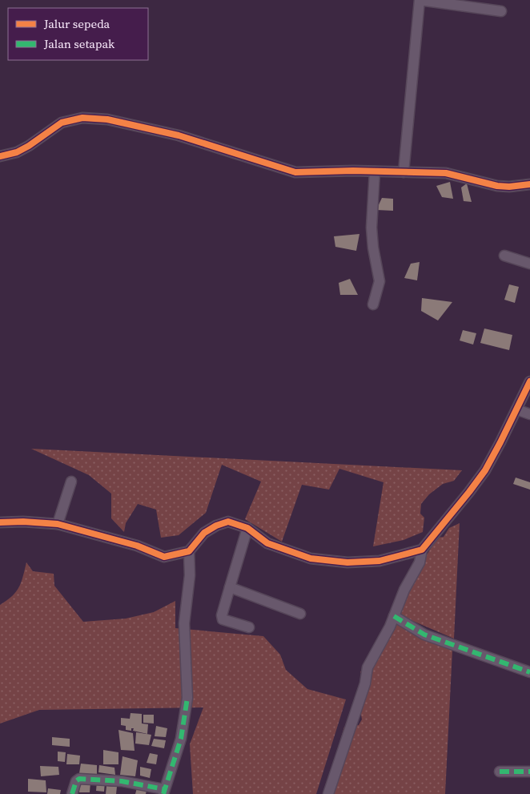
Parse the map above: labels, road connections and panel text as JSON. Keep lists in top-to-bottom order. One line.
{"legend":["Jalur sepeda","Jalan setapak"]}
